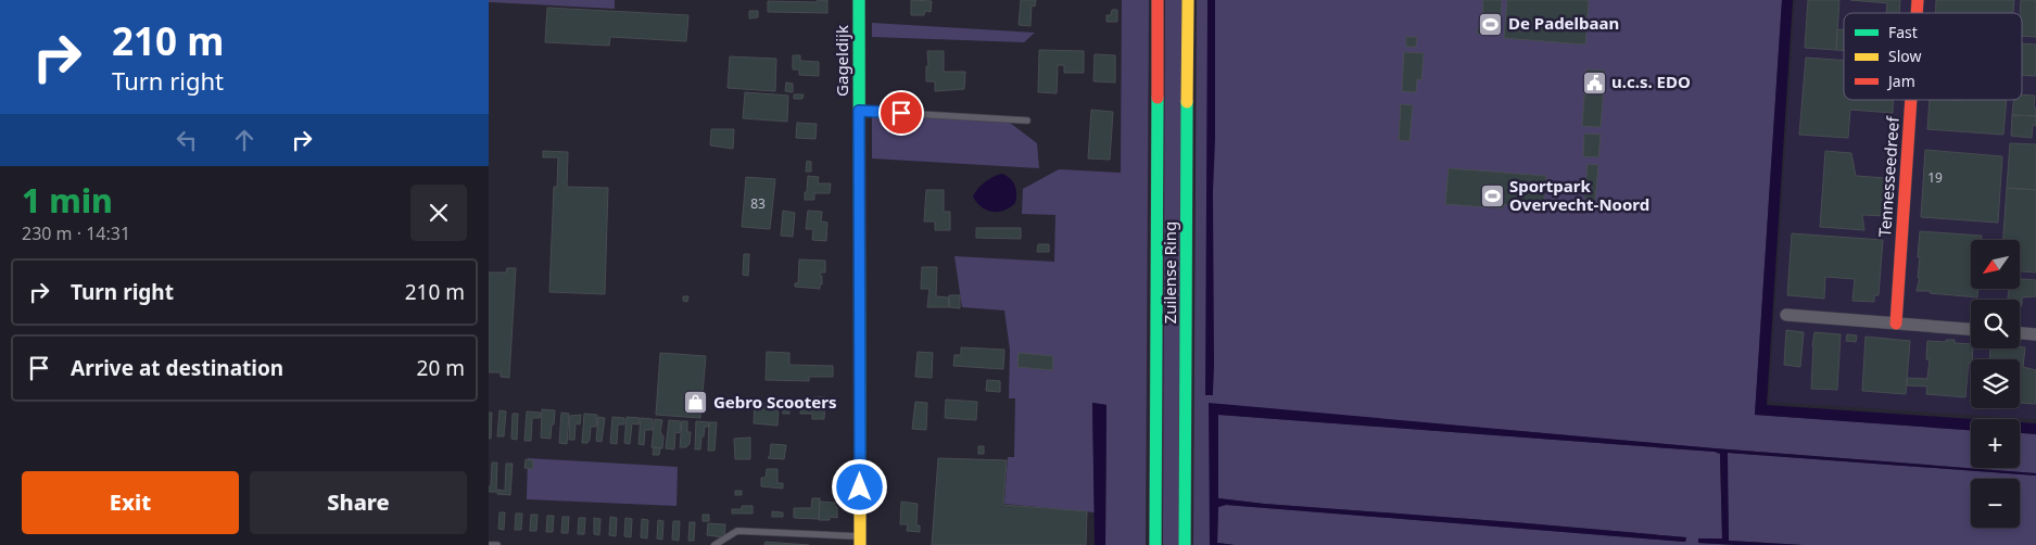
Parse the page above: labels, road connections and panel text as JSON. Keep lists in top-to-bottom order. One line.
{"streets":{"main road":["Gageldijk","Tennesseedreef","Zuilense Ring"]},"places":{"sports":["De Padelbaan","Sportpark Overvecht-Noord"],"public building":["u.c.s. EDO"],"shop":["Gebro Scooters"]},"house_numbers":["19","83"],"legend":["Fast","Slow","Jam"],"north":"bottom left","page":{"turn":["210 m","Turn right"],"heading":["1 min","230 m · 14:31"],"map_buttons":["+","−"],"list":[{"name":"Turn right","value":"210 m"},{"name":"Arrive at destination","value":"20 m"}],"buttons":["Exit","Share"]}}
